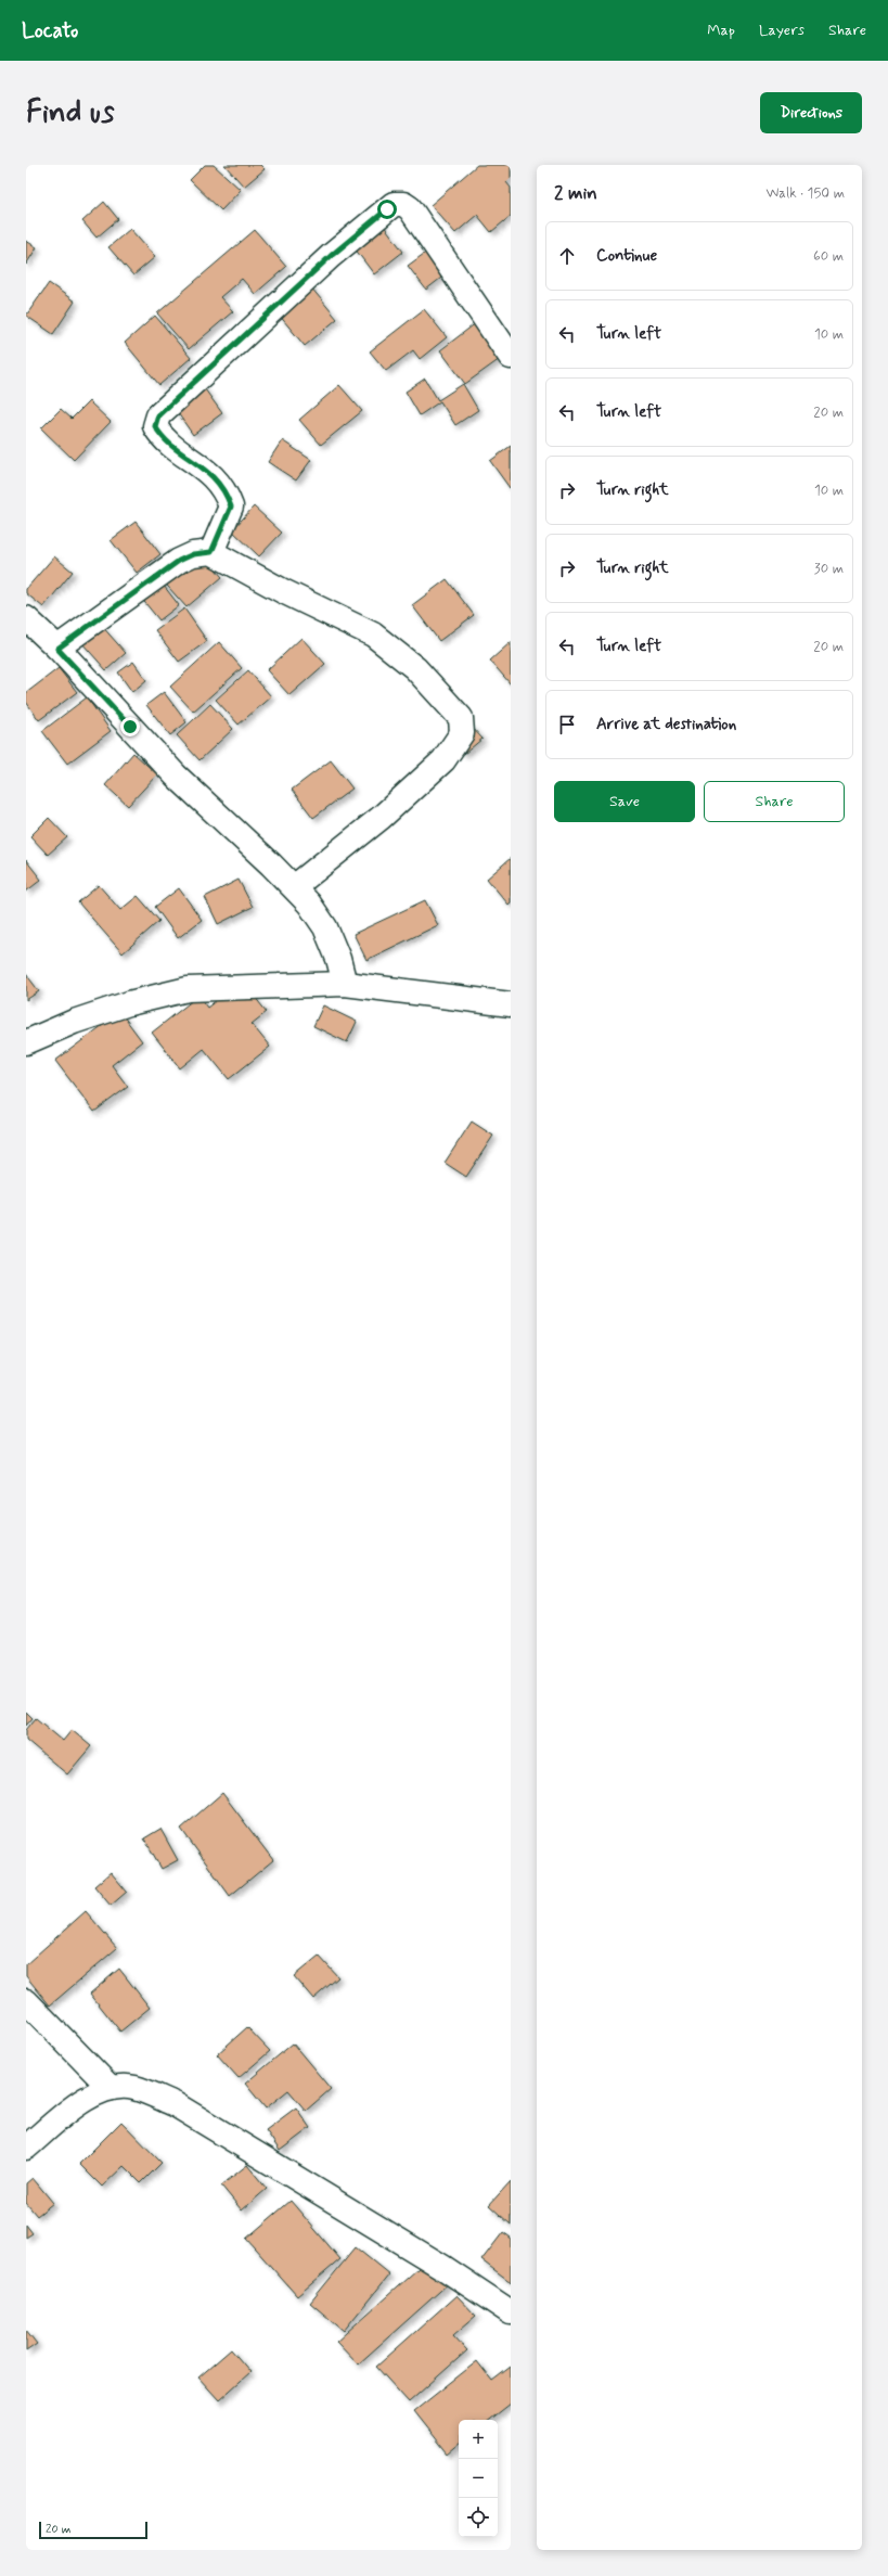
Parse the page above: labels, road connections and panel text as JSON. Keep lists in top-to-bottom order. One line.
{"scale_bar":"20 m","page":{"header":"Locato","nav":["Map","Layers","Share"],"buttons":["Directions",["Save","Share"]],"title":"Find us","heading":["2 min","Walk · 150 m"],"list":[["Continue","60 m"],["Turn left","10 m"],["Turn left","20 m"],["Turn right","10 m"],["Turn right","30 m"],["Turn left","20 m"],"Arrive at destination"],"map_buttons":["+","−"],"scale":"20 m"}}
